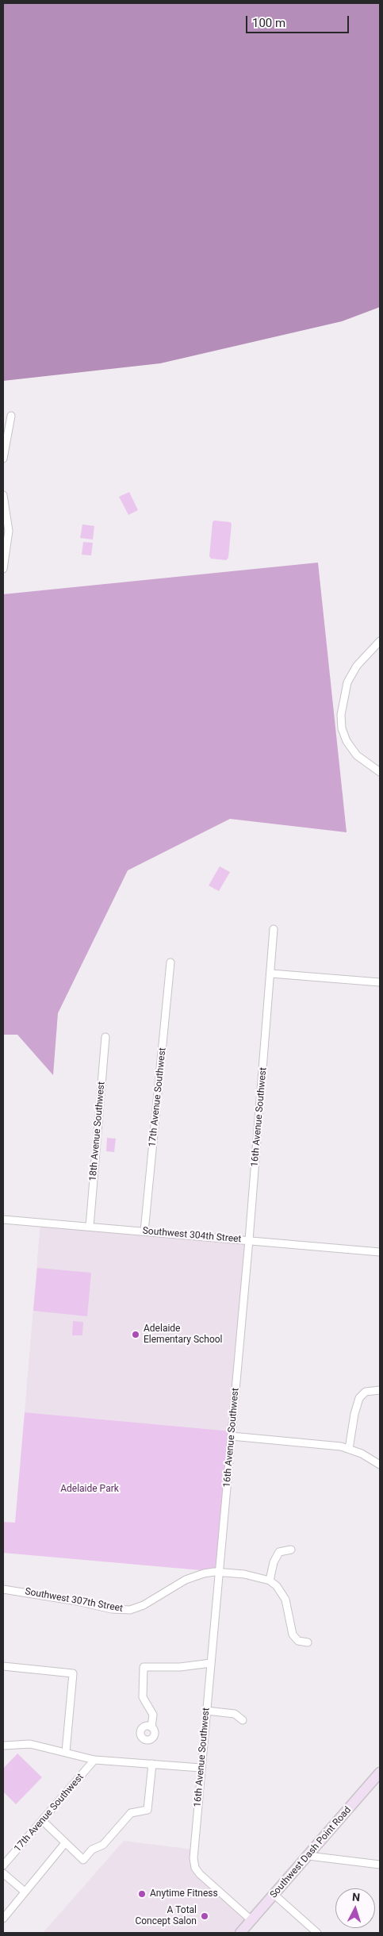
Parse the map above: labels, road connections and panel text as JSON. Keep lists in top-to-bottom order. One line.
{"streets":{"main road":["Southwest Dash Point Road"],"street":["17th Avenue Southwest","16th Avenue Southwest","18th Avenue Southwest","Southwest 304th Street","Southwest 307th Street"]},"crossings":[["17th Avenue Southwest","Southwest 304th Street"],["16th Avenue Southwest","Southwest 304th Street"],["16th Avenue Southwest","Southwest 307th Street"],["16th Avenue Southwest","Southwest Dash Point Road"],["18th Avenue Southwest","Southwest 304th Street"]],"parks":["Adelaide Park"],"places":["Adelaide Elementary School","Anytime Fitness","A Total Concept Salon"],"scale_bar":"100 m","north":"top"}
